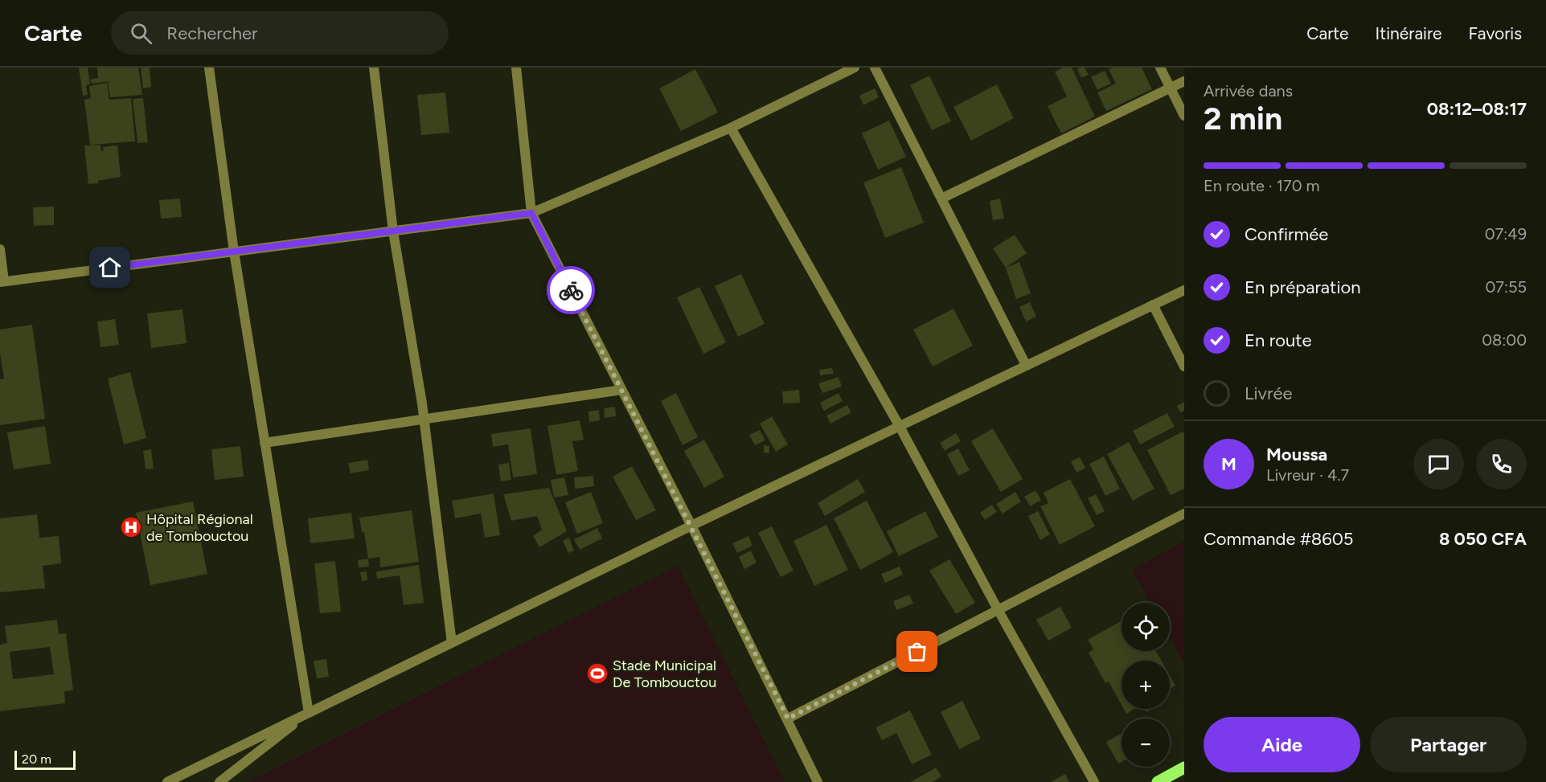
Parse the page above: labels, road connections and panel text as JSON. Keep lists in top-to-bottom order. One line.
{"places":{"hospital":["Hôpital Régional de Tombouctou"],"sports":["Stade Municipal De Tombouctou"]},"scale_bar":"20 m","page":{"header":"Carte","search":"Rechercher","nav":["Carte","Itinéraire","Favoris"],"heading":["2 min","Arrivée dans","08:12–08:17"],"panel":["Moussa","Livreur · 4.7","Commande #8605","8 050 CFA"],"bar":"En route · 170 m","list":[["Confirmée","07:49"],["En préparation","07:55"],["En route","08:00"],"Livrée"],"round":"M","map_buttons":["+","−"],"buttons":["Aide","Partager"],"scale":"20 m"}}
